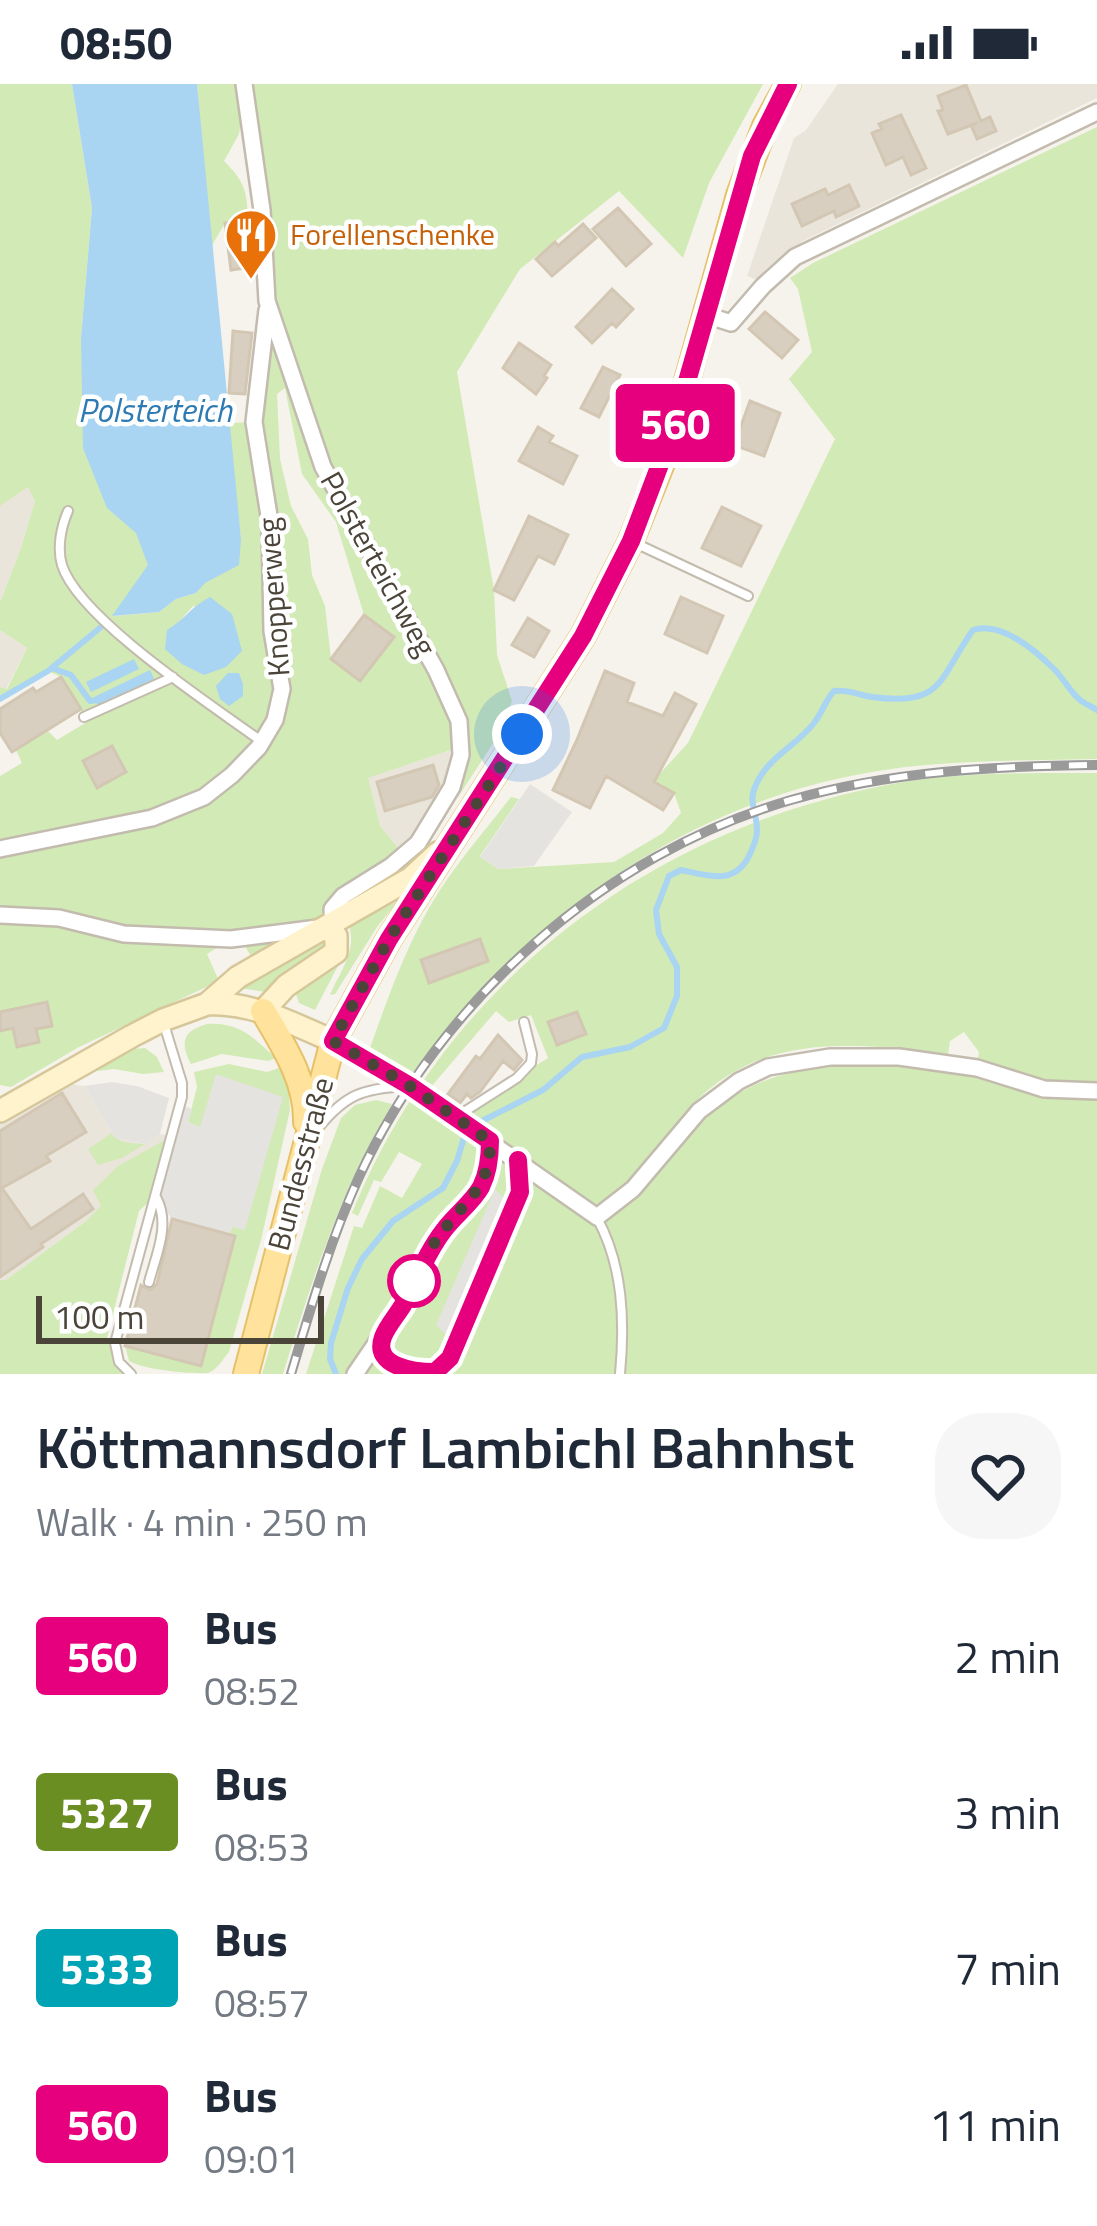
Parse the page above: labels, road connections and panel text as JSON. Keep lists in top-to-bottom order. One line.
{"streets":{"main road":["Bundesstraße"],"street":["Polsterteichweg","Knopperweg"]},"crossings":[["Polsterteichweg","Knopperweg"]],"water":["Polsterteich"],"places":{"restaurant":["Forellenschenke"]},"lines":["bus line 560"],"scale_bar":"100 m","page":{"status":"08:50","on_map":"560","scale":"100 m","heading":["Köttmannsdorf Lambichl Bahnhst","Walk · 4 min · 250 m"],"list":[{"mark":"560","name":"Bus","note":"08:52","value":"2 min"},{"mark":"5327","name":"Bus","note":"08:53","value":"3 min"},{"mark":"5333","name":"Bus","note":"08:57","value":"7 min"},{"mark":"560","name":"Bus","note":"09:01","value":"11 min"}]}}
